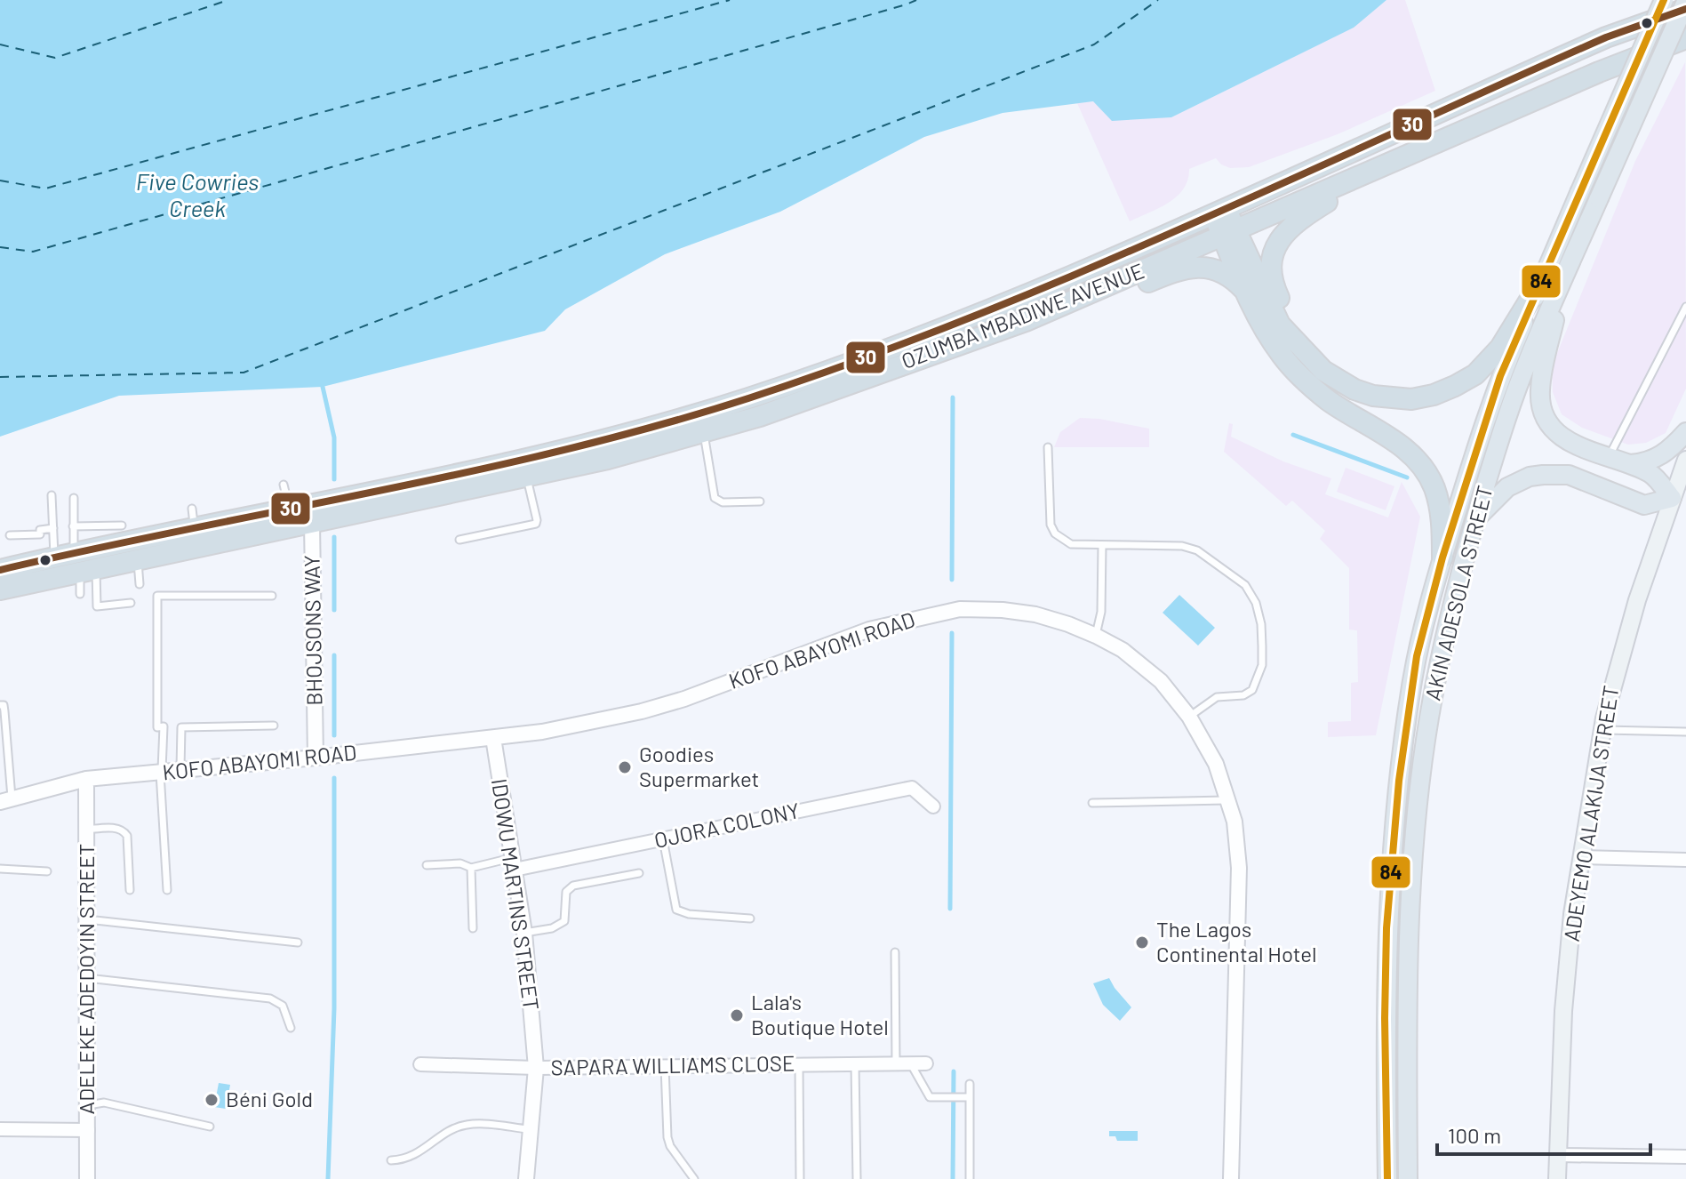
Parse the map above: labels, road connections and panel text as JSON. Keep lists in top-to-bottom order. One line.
{"streets":{"highway":["OZUMBA MBADIWE AVENUE"],"main road":["AKIN ADESOLA STREET","ADEYEMO ALAKIJA STREET"],"street":["BHOJSONS WAY","KOFO ABAYOMI ROAD","OJORA COLONY","IDOWU MARTINS STREET","ADELEKE ADEDOYIN STREET","SAPARA WILLIAMS CLOSE"]},"crossings":[["OZUMBA MBADIWE AVENUE","BHOJSONS WAY"],["BHOJSONS WAY","KOFO ABAYOMI ROAD"],["KOFO ABAYOMI ROAD","IDOWU MARTINS STREET"],["KOFO ABAYOMI ROAD","ADELEKE ADEDOYIN STREET"],["OJORA COLONY","IDOWU MARTINS STREET"],["IDOWU MARTINS STREET","SAPARA WILLIAMS CLOSE"]],"water":["Five Cowries Creek"],"places":["Goodies Supermarket","The Lagos Continental Hotel","Lala's Boutique Hotel","Béni Gold"],"lines":["transit line 84","transit line 30"],"scale_bar":"100 m"}
